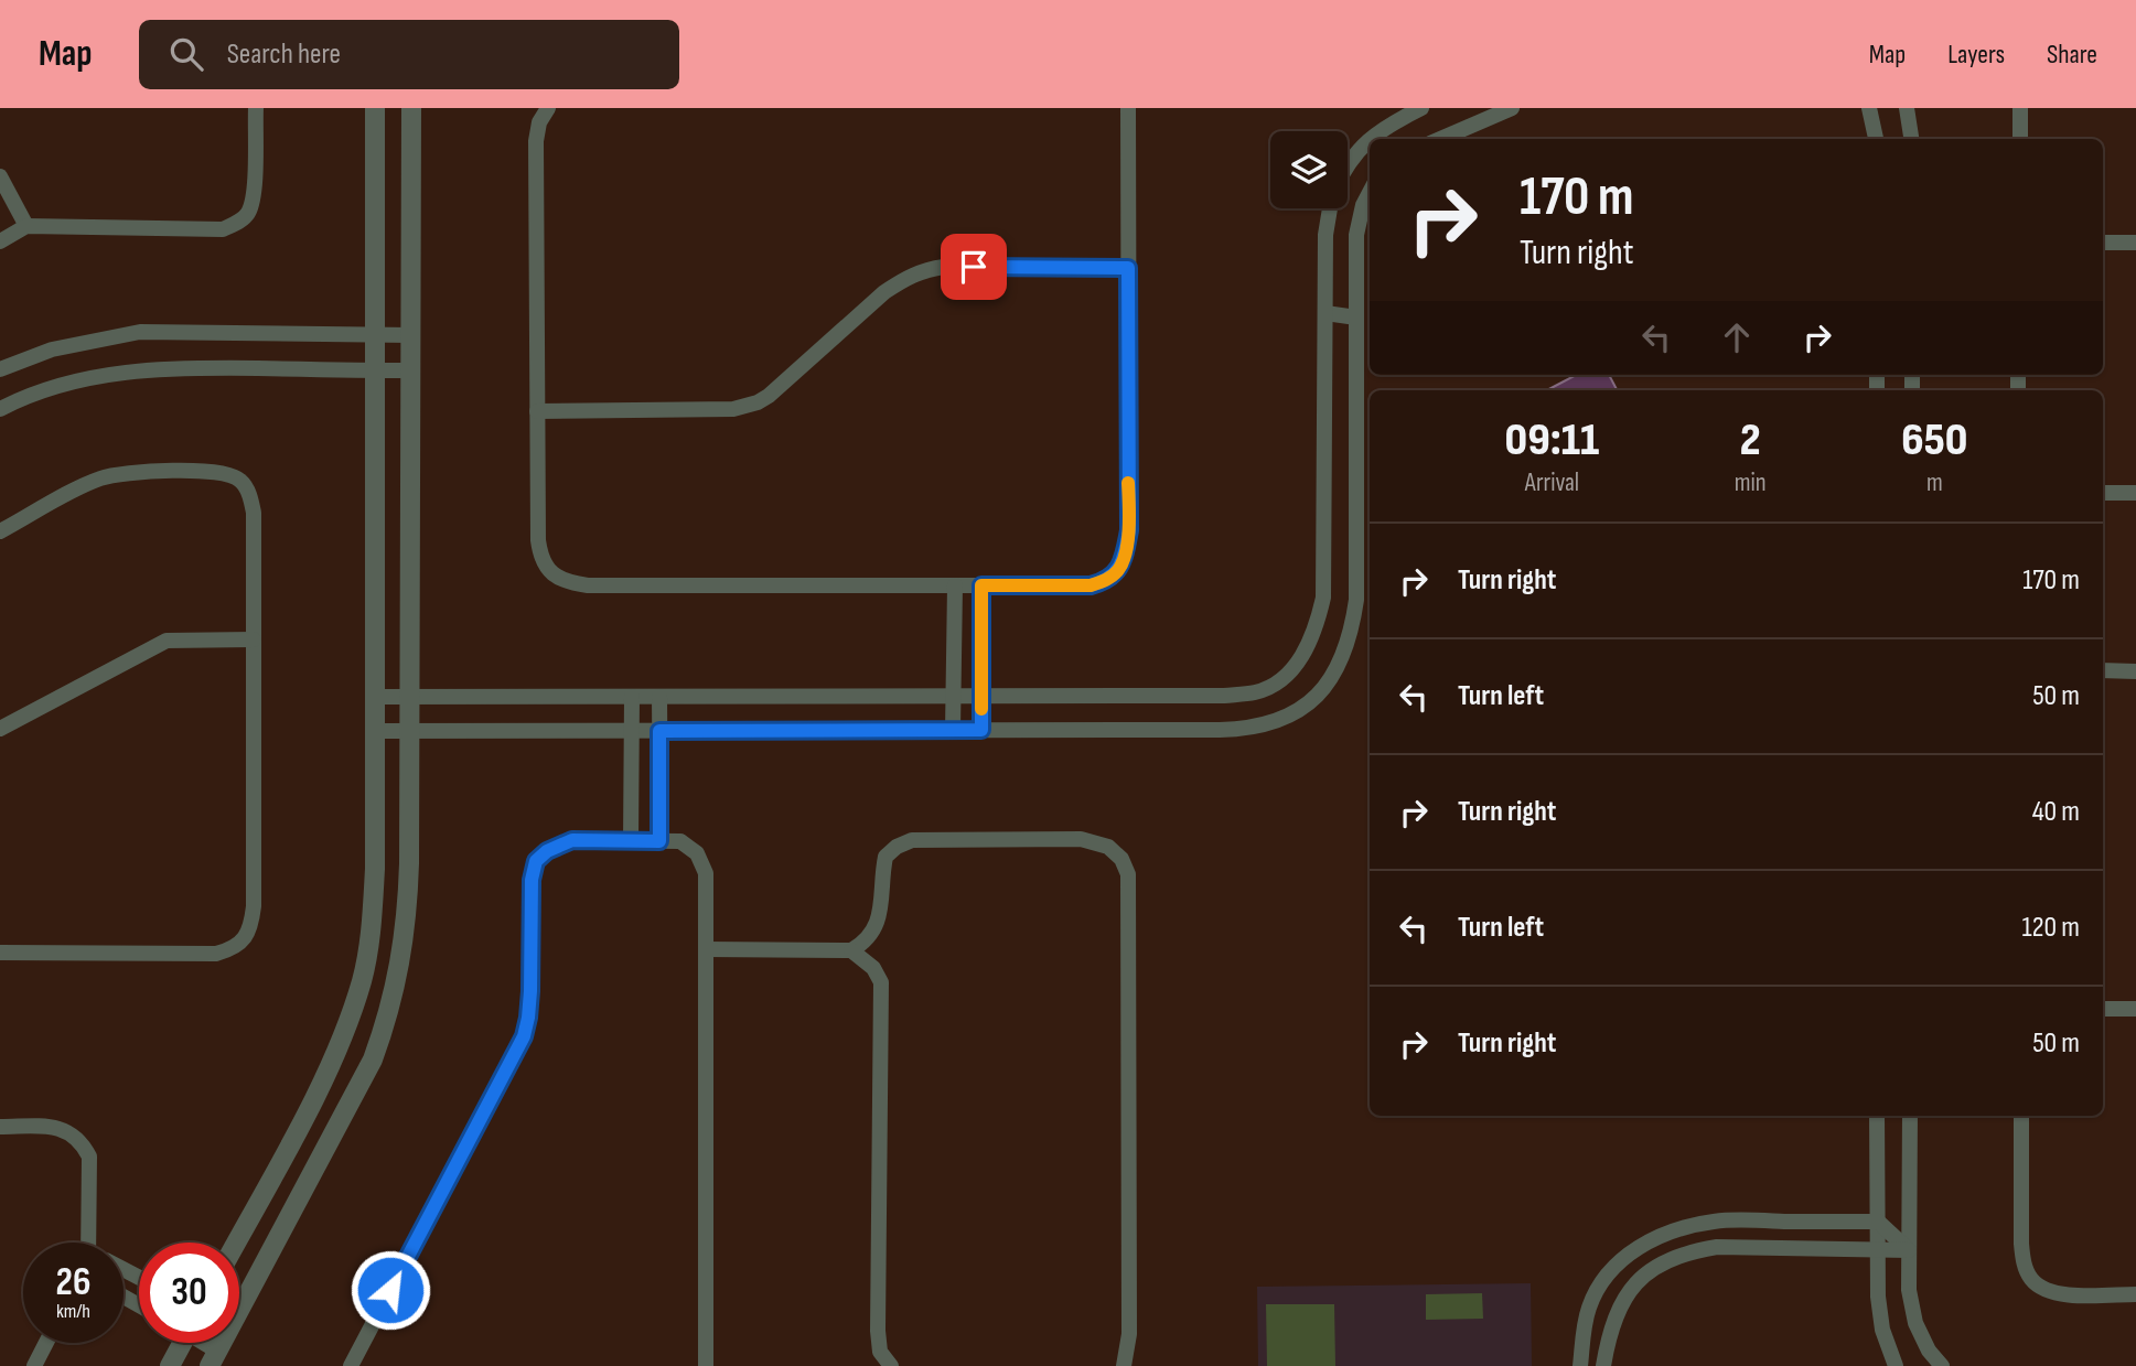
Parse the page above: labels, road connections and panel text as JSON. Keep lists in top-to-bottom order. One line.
{"page":{"header":"Map","search":"Search here","nav":["Map","Layers","Share"],"turn":["170 m","Turn right"],"eta":["09:11","Arrival","2","min","650","m"],"list":[{"name":"Turn right","value":"170 m"},{"name":"Turn left","value":"50 m"},{"name":"Turn right","value":"40 m"},{"name":"Turn left","value":"120 m"},{"name":"Turn right","value":"50 m"}],"speed":"26 km/h","limit":"30"}}
